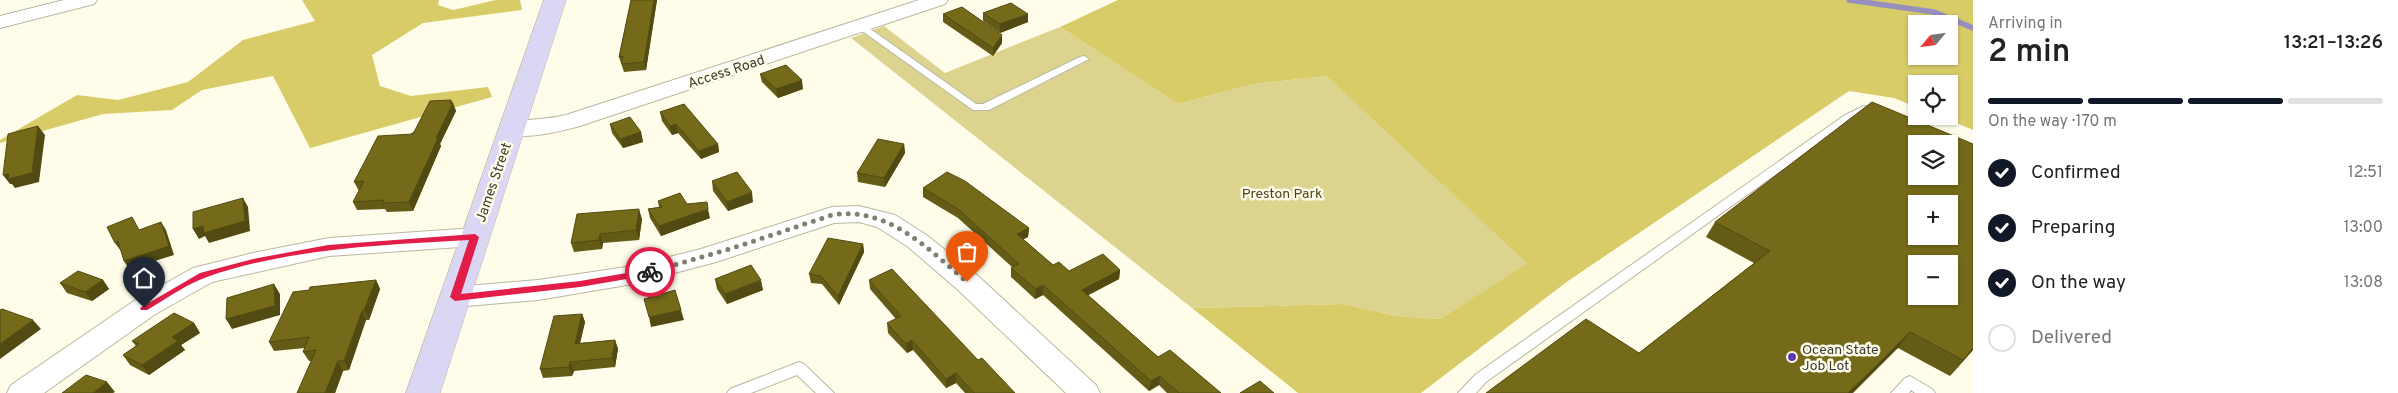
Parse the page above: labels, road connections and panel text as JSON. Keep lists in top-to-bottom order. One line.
{"streets":{"main road":["James Street"],"street":["Access Road"]},"crossings":[["Access Road","James Street"]],"parks":["Preston Park"],"places":["Ocean State Job Lot"],"north":"bottom left","page":{"heading":["2 min","Arriving in","13:21–13:26"],"map_buttons":["+","−"],"bar":"On the way · 170 m","list":[["Confirmed","12:51"],["Preparing","13:00"],["On the way","13:08"],"Delivered"]}}
